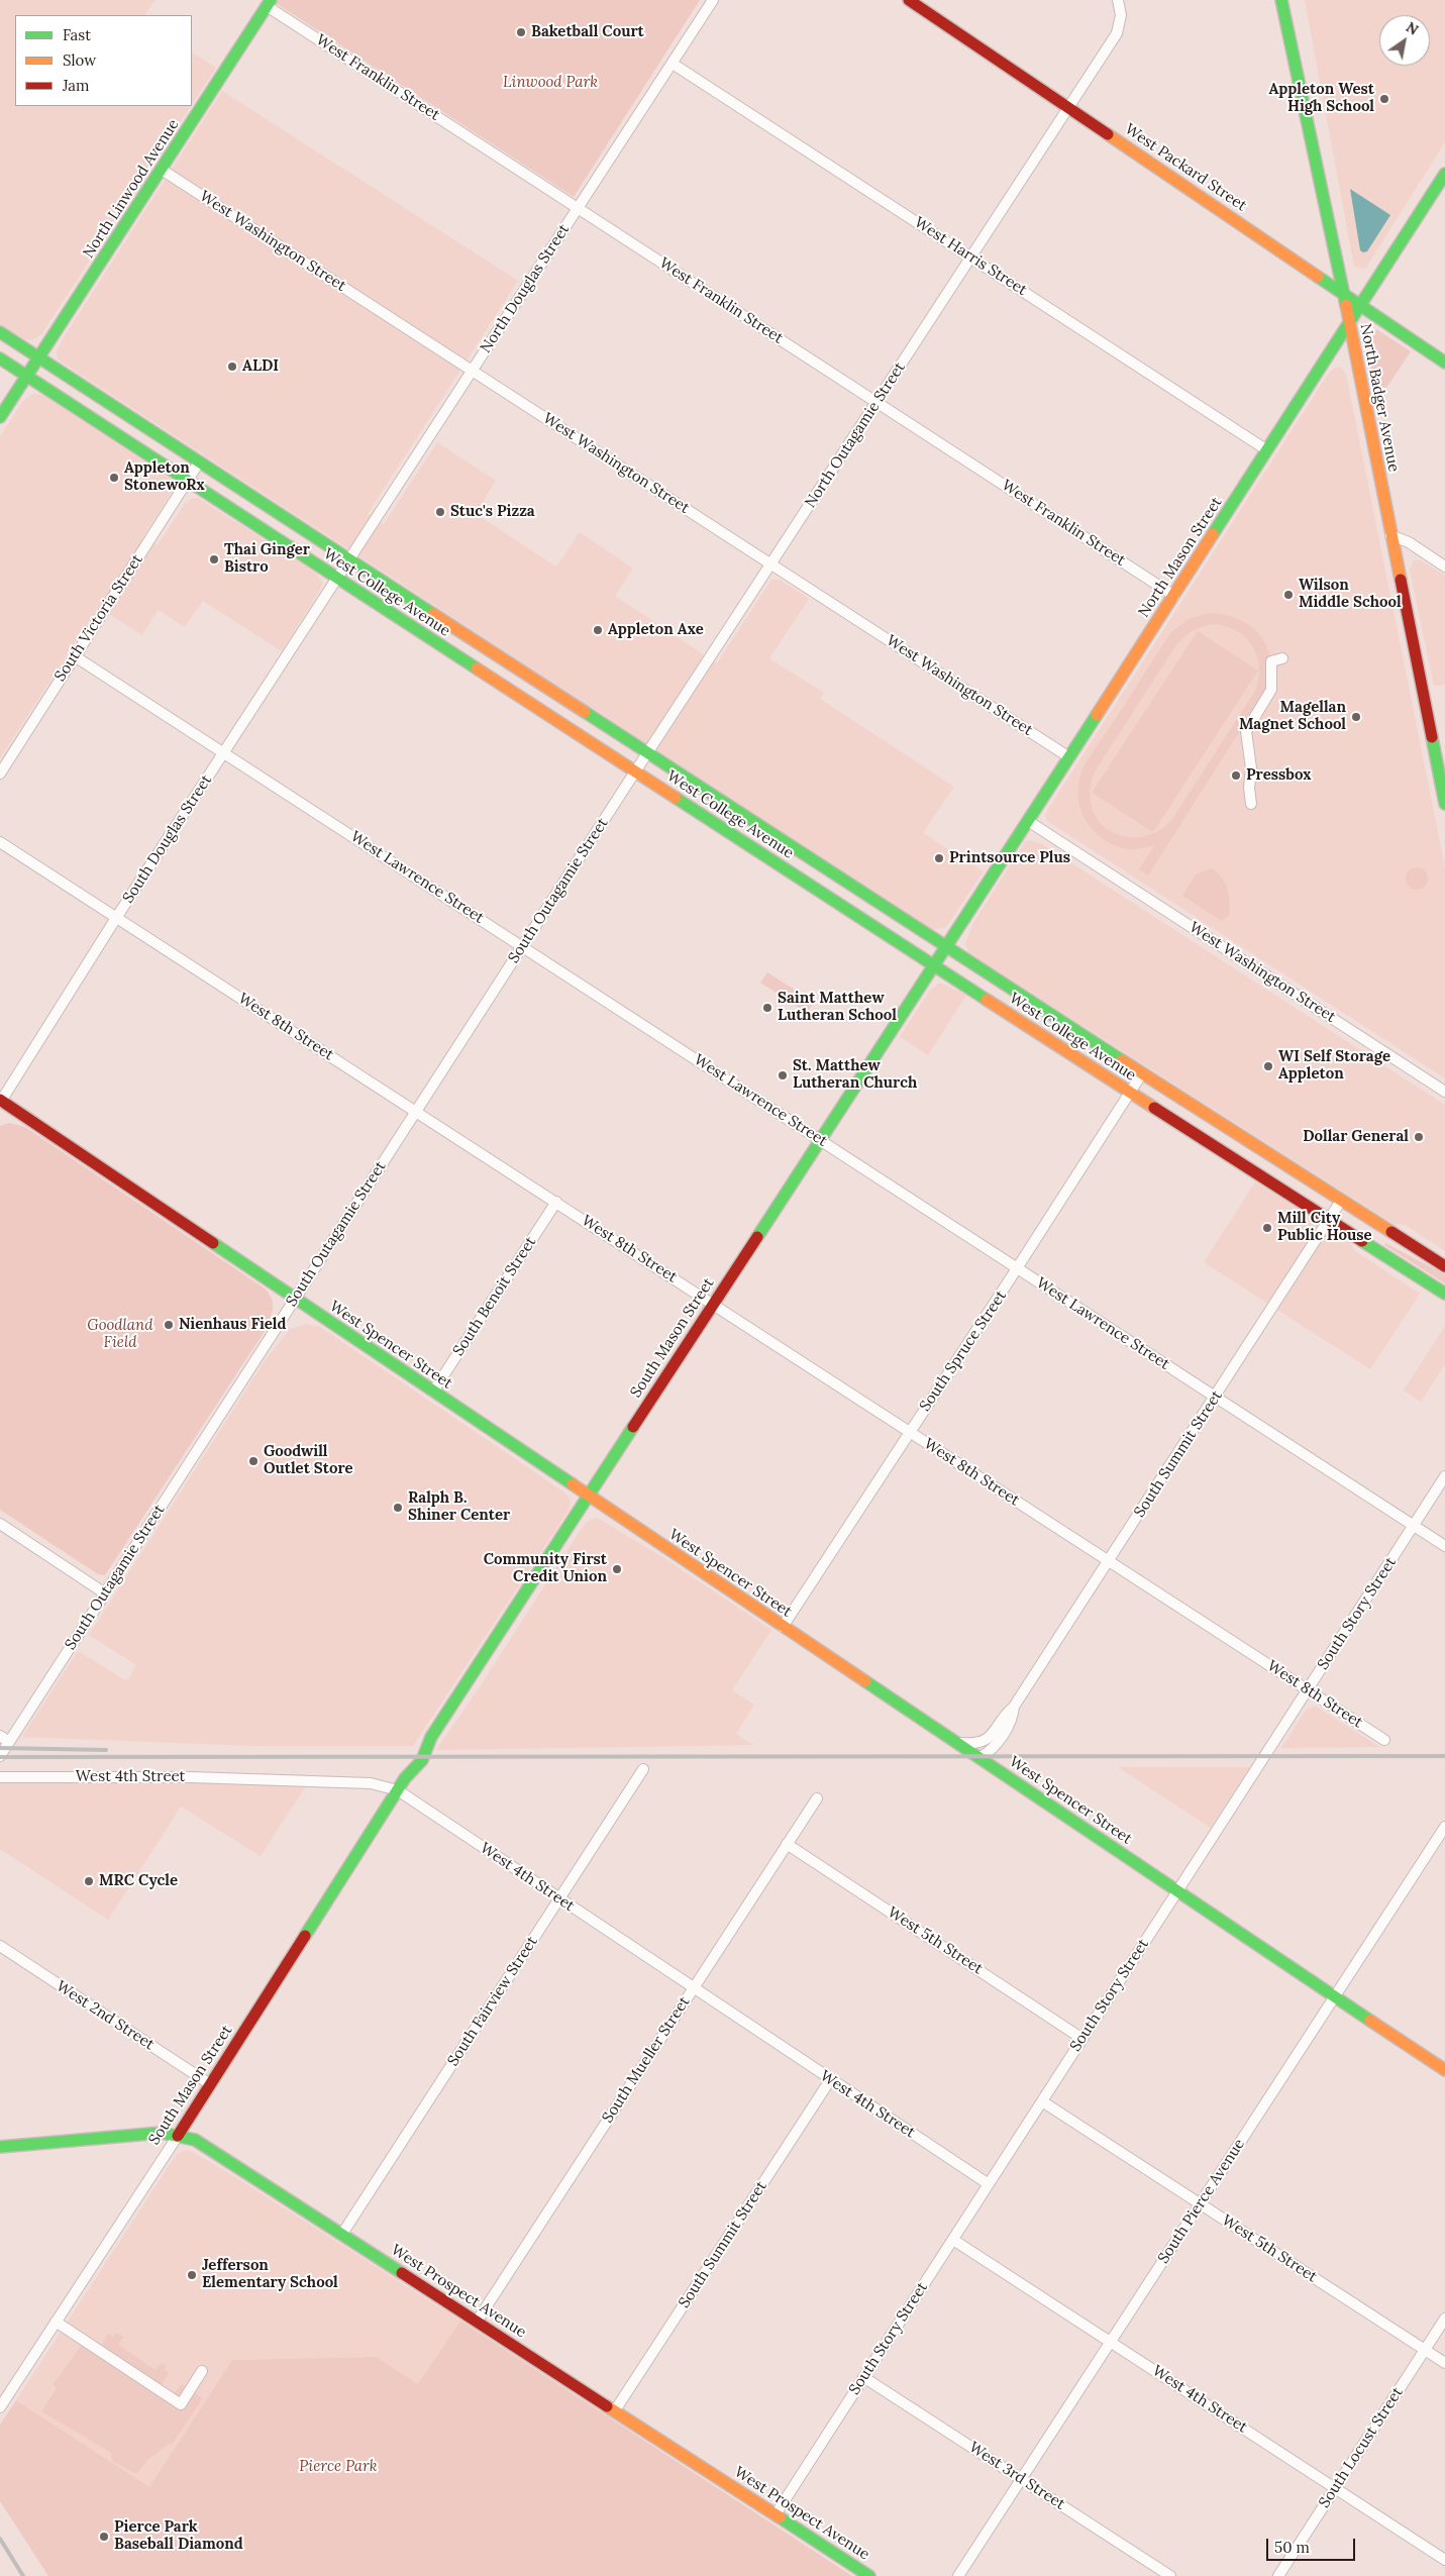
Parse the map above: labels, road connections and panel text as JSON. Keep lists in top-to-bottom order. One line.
{"streets":{"main road":["West Packard Street","North Linwood Avenue","North Badger Avenue","North Mason Street","West College Avenue","South Mason Street","West Spencer Street","West Prospect Avenue"],"street":["West Franklin Street","West Washington Street","West Harris Street","North Douglas Street","North Outagamie Street","South Victoria Street","South Douglas Street","West Lawrence Street","South Outagamie Street","West 8th Street","South Benoit Street","South Spruce Street","South Summit Street","South Story Street","West 4th Street","West 5th Street","South Fairview Street","West 2nd Street","South Mueller Street","South Pierce Avenue","South Locust Street","West 3rd Street"]},"crossings":[["West Franklin Street","North Linwood Avenue"],["West Franklin Street","North Douglas Street"],["West Franklin Street","North Outagamie Street"],["West Franklin Street","North Mason Street"],["West Packard Street","North Badger Avenue"],["West Packard Street","North Outagamie Street"],["West Packard Street","North Mason Street"],["North Linwood Avenue","West Washington Street"],["North Linwood Avenue","West College Avenue"],["West Washington Street","North Douglas Street"],["West Washington Street","North Outagamie Street"],["West Washington Street","North Mason Street"],["West Harris Street","North Douglas Street"],["West Harris Street","North Outagamie Street"],["West Harris Street","North Mason Street"],["North Douglas Street","West College Avenue"],["North Douglas Street","South Douglas Street"],["North Badger Avenue","North Mason Street"],["North Outagamie Street","West College Avenue"],["North Outagamie Street","South Outagamie Street"],["North Mason Street","West College Avenue"],["North Mason Street","South Mason Street"],["West College Avenue","South Victoria Street"],["West College Avenue","South Douglas Street"],["West College Avenue","South Outagamie Street"],["West College Avenue","South Mason Street"],["West College Avenue","South Spruce Street"],["West College Avenue","South Summit Street"],["South Victoria Street","West Lawrence Street"],["South Douglas Street","West Lawrence Street"],["South Douglas Street","West 8th Street"],["South Douglas Street","West Spencer Street"],["West Lawrence Street","South Outagamie Street"],["West Lawrence Street","South Mason Street"],["West Lawrence Street","South Spruce Street"],["West Lawrence Street","South Summit Street"],["West Lawrence Street","South Story Street"],["South Outagamie Street","West 8th Street"],["South Outagamie Street","West Spencer Street"],["West 8th Street","South Benoit Street"],["West 8th Street","South Mason Street"],["West 8th Street","South Spruce Street"],["West 8th Street","South Summit Street"],["West 8th Street","South Story Street"],["South Benoit Street","West Spencer Street"],["South Mason Street","West Spencer Street"],["South Mason Street","West 4th Street"],["South Mason Street","West 2nd Street"],["South Mason Street","West Prospect Avenue"],["West Spencer Street","South Spruce Street"],["West Spencer Street","South Summit Street"],["West Spencer Street","South Story Street"],["West Spencer Street","South Pierce Avenue"],["South Summit Street","West 4th Street"],["South Summit Street","West Prospect Avenue"],["South Story Street","West 4th Street"],["South Story Street","West 5th Street"],["South Story Street","West Prospect Avenue"],["South Story Street","West 3rd Street"],["West 4th Street","South Fairview Street"],["West 4th Street","South Mueller Street"],["West 4th Street","South Pierce Avenue"],["West 4th Street","South Locust Street"],["West 5th Street","South Mueller Street"],["West 5th Street","South Pierce Avenue"],["West 5th Street","South Locust Street"],["South Fairview Street","West Prospect Avenue"],["South Mueller Street","West Prospect Avenue"],["South Pierce Avenue","West 3rd Street"]],"parks":["Linwood Park","Goodland Field","Pierce Park"],"places":["Baketball Court","Appleton West High School","ALDI","Appleton StonewoRx","Stuc's Pizza","Thai Ginger Bistro","Wilson Middle School","Appleton Axe","Magellan Magnet School","Pressbox","Printsource Plus","Saint Matthew Lutheran School","WI Self Storage Appleton","St. Matthew Lutheran Church","Dollar General","Mill City Public House","Nienhaus Field","Goodwill Outlet Store","Ralph B. Shiner Center","Community First Credit Union","MRC Cycle","Jefferson Elementary School","Pierce Park Baseball Diamond"],"legend":["Fast","Slow","Jam"],"scale_bar":"50 m","north":"top right"}
